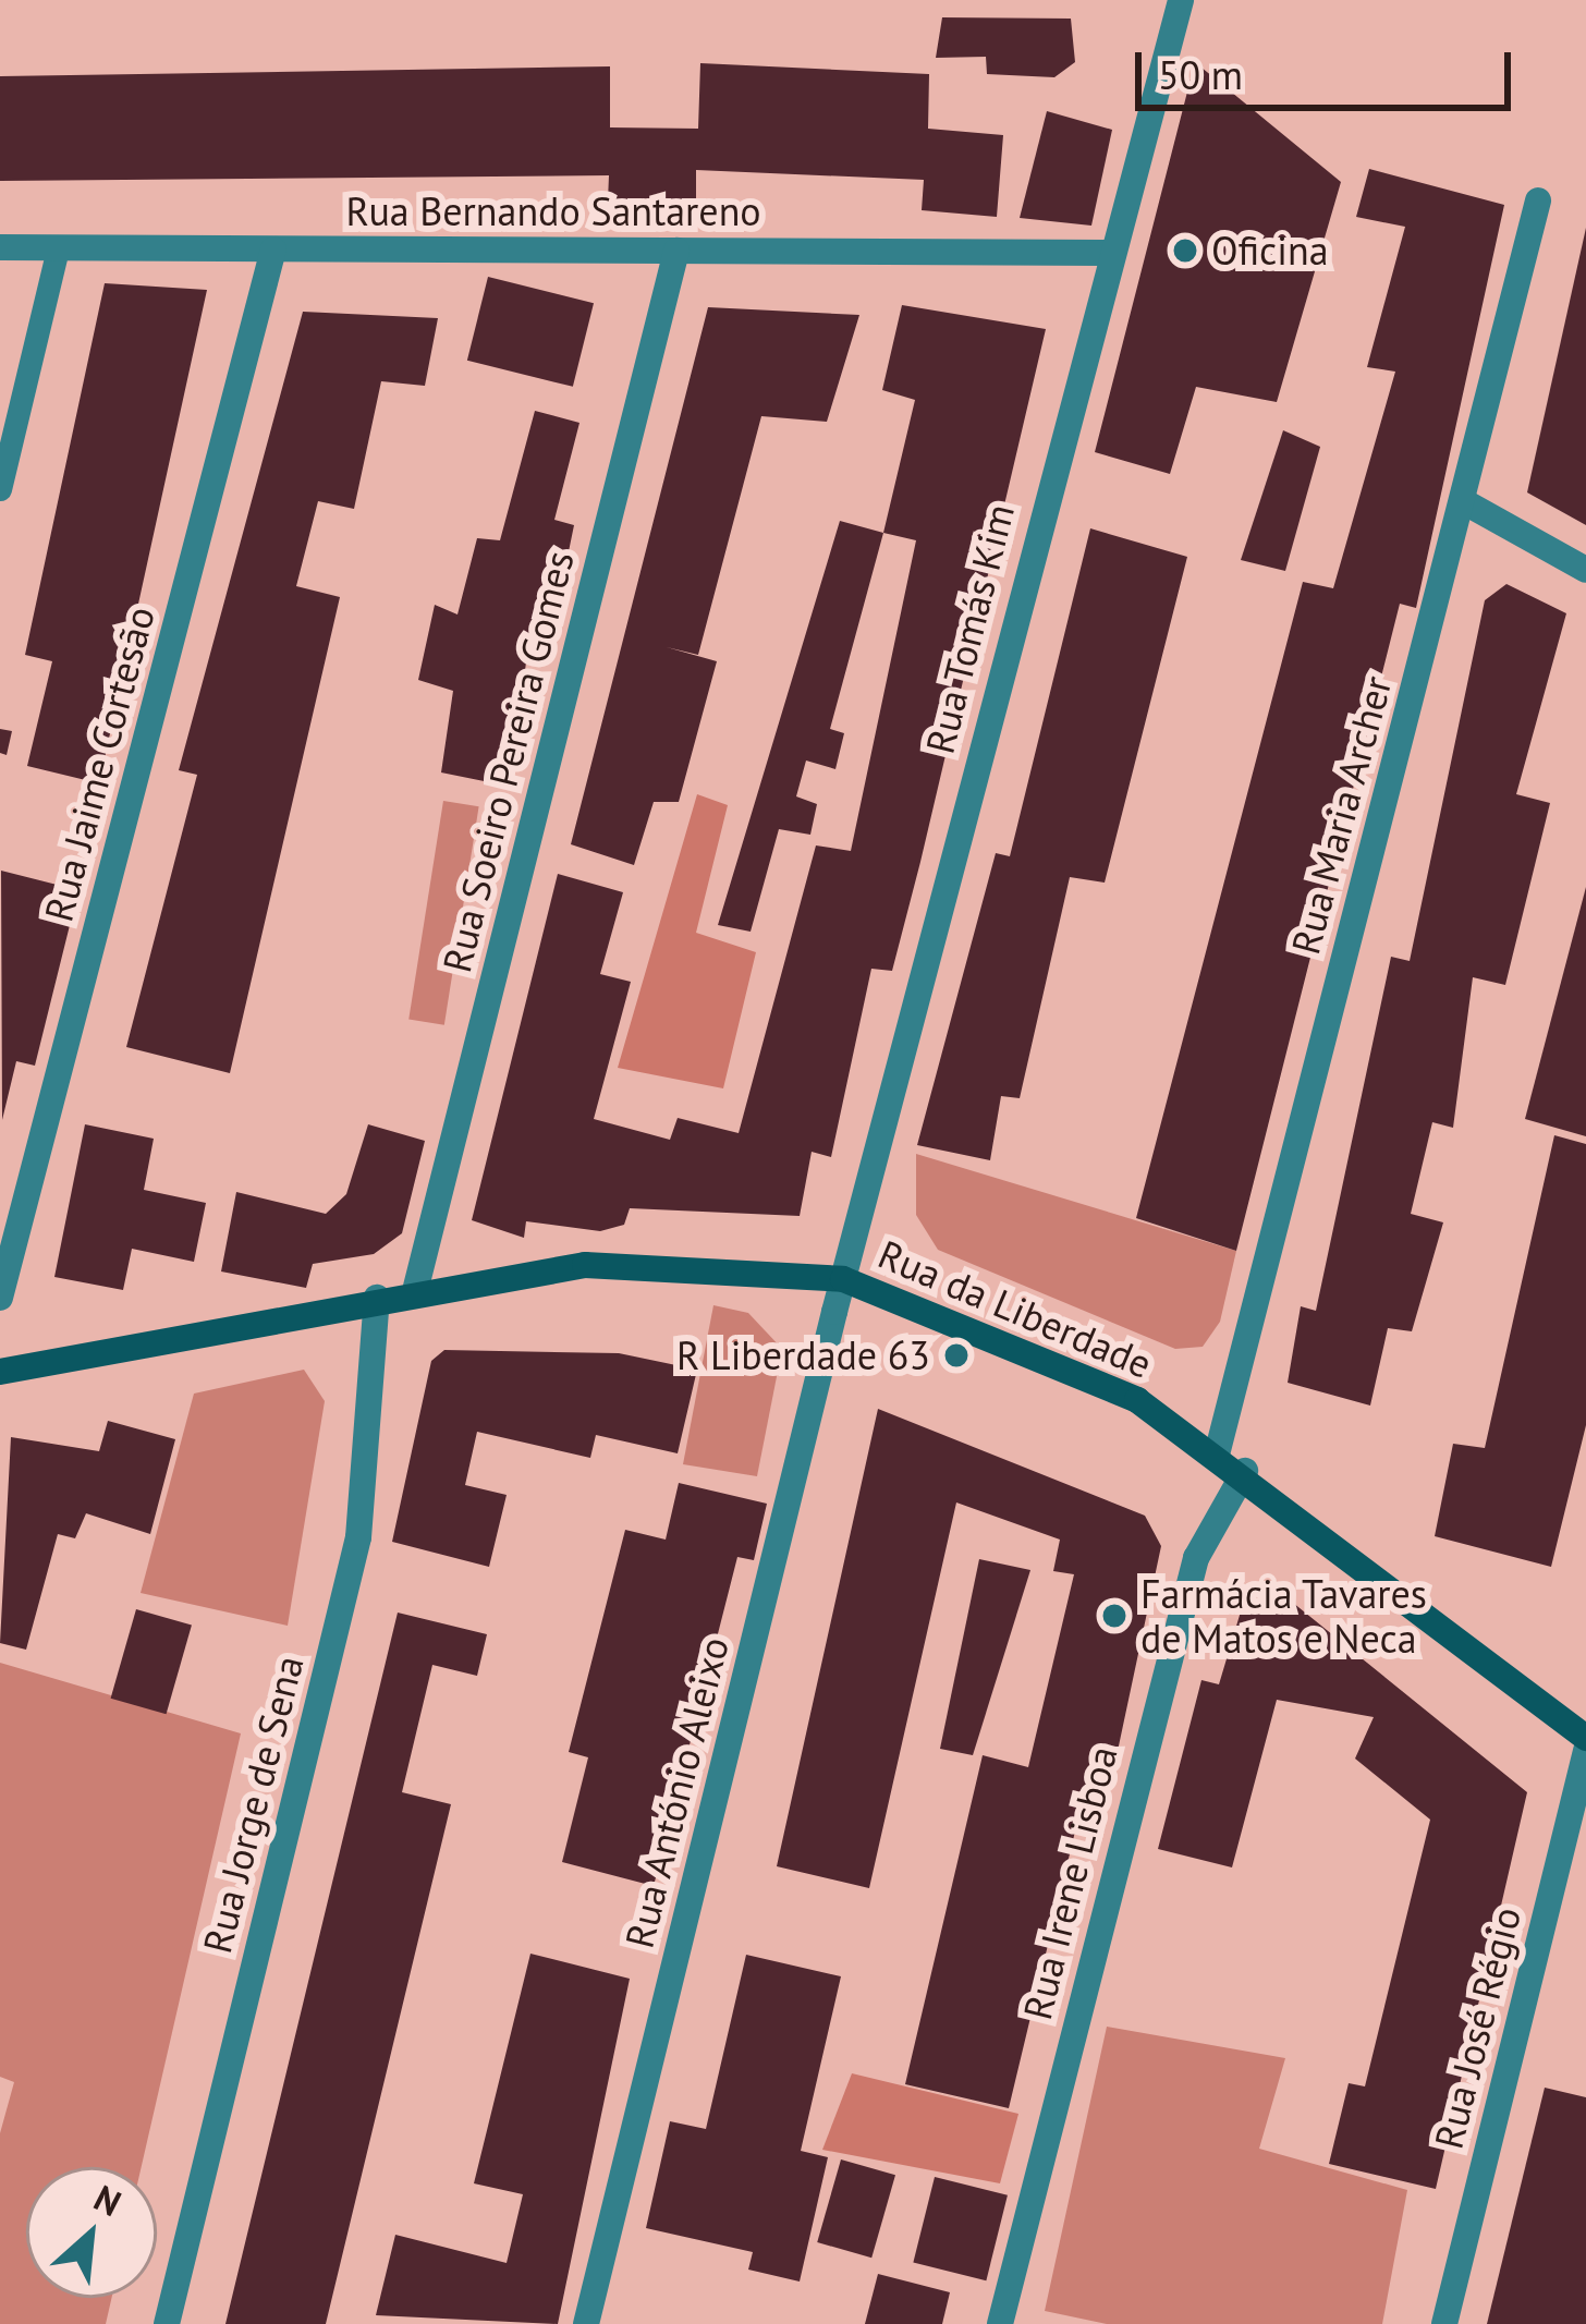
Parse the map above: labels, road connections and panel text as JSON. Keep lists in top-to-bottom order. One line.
{"streets":{"street":["Rua Bernando Santareno","Rua Tomás Kim","Rua Soeiro Pereira Gomes","Rua Jaime Cortesão","Rua Maria Archer","Rua da Liberdade","Rua António Aleixo","Rua Jorge de Sena","Rua Irene Lisboa","Rua José Régio"]},"crossings":[["Rua Bernando Santareno","Rua Tomás Kim"],["Rua Bernando Santareno","Rua Soeiro Pereira Gomes"],["Rua Bernando Santareno","Rua Jaime Cortesão"],["Rua Tomás Kim","Rua da Liberdade"],["Rua Tomás Kim","Rua António Aleixo"],["Rua Soeiro Pereira Gomes","Rua da Liberdade"],["Rua Maria Archer","Rua da Liberdade"],["Rua da Liberdade","Rua António Aleixo"],["Rua da Liberdade","Rua Jorge de Sena"],["Rua da Liberdade","Rua Irene Lisboa"]],"places":["Oficina","R Liberdade 63","Farmácia Tavares de Matos e Neca"],"scale_bar":"50 m","north":"top right"}
